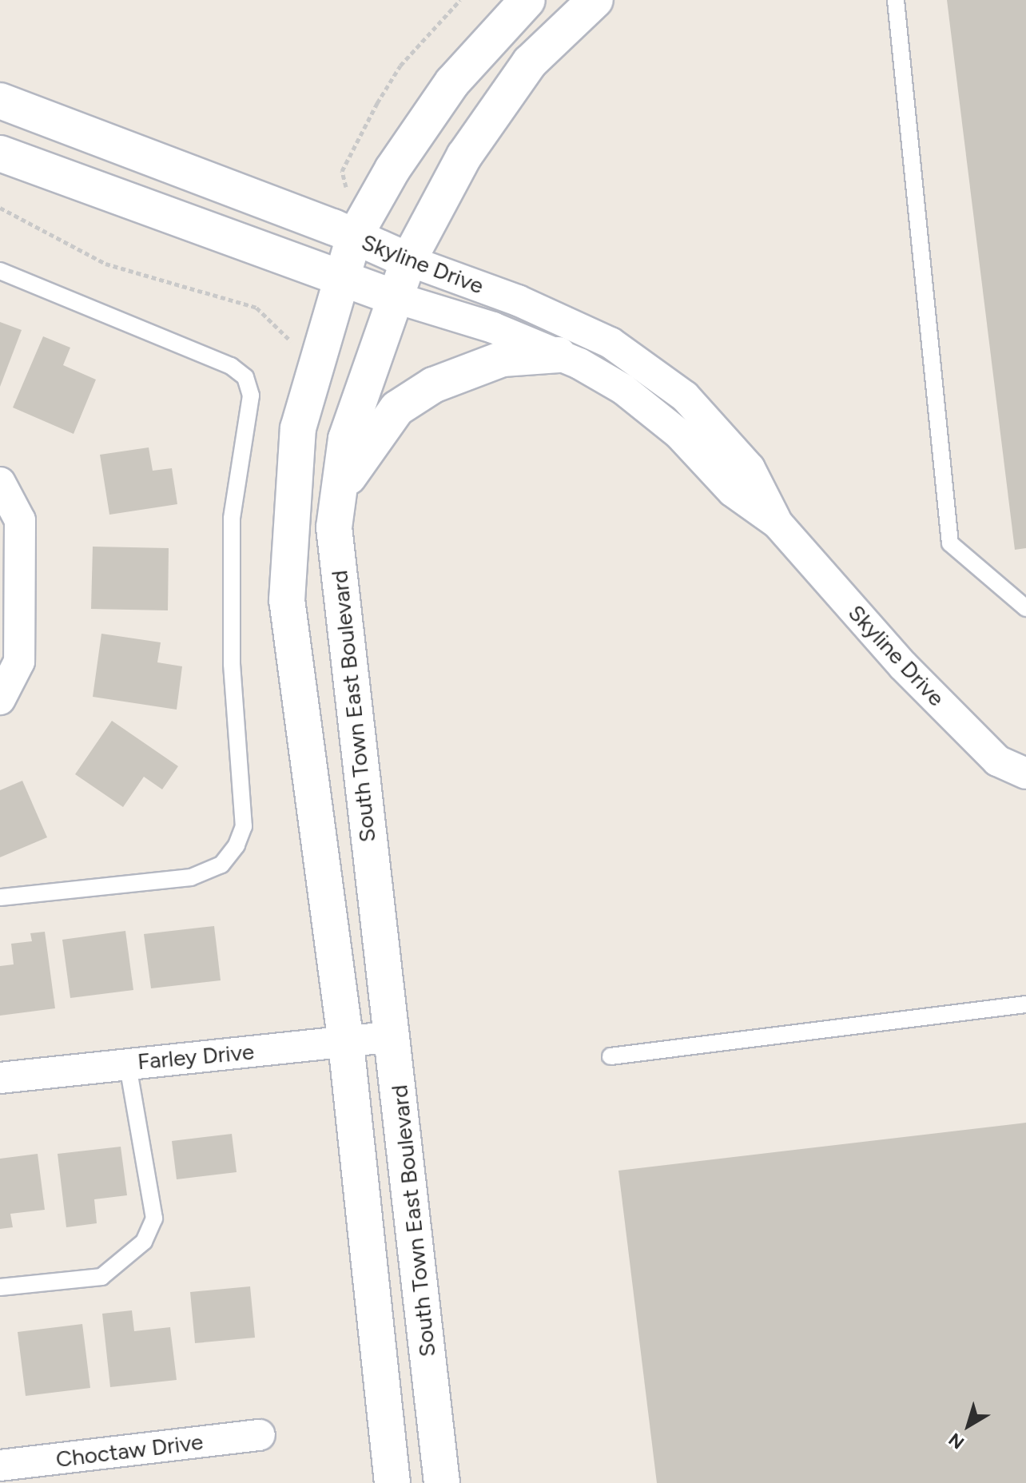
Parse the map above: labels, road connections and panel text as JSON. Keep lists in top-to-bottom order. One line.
{"streets":{"main road":["Skyline Drive","South Town East Boulevard"],"street":["Farley Drive","Choctaw Drive"]},"crossings":[["Skyline Drive","South Town East Boulevard"],["South Town East Boulevard","Farley Drive"]],"north":"bottom left"}
